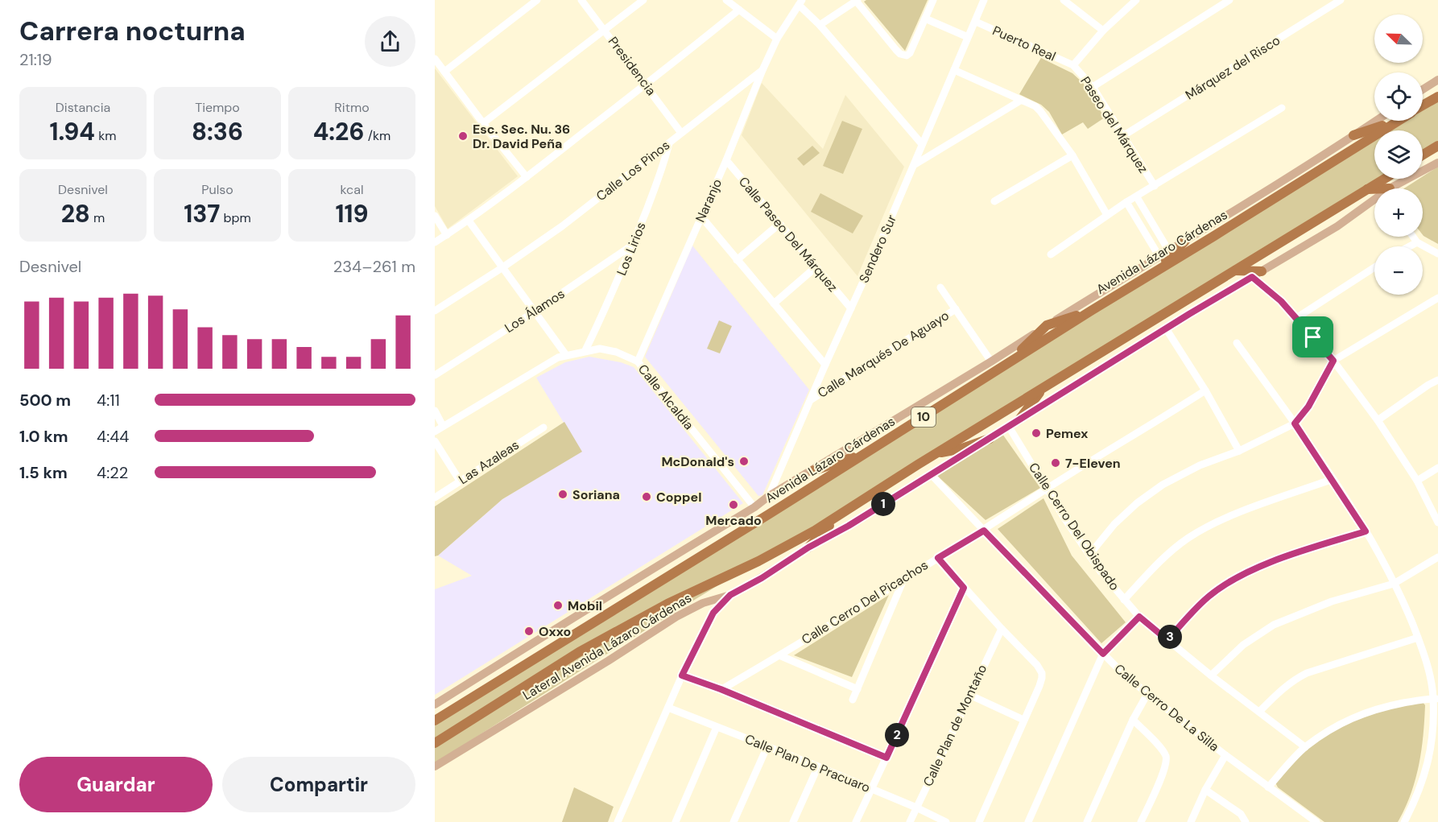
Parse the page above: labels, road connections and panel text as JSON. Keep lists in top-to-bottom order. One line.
{"streets":{"highway":["Avenida Lázaro Cárdenas","10"],"main road":["Lateral Avenida Lázaro Cárdenas"],"street":["Puerto Real","Presidencia","Márquez del Risco","Paseo del Márquez","Calle Los Pinos","Naranjo","Calle Paseo Del Márquez","Los Lirios","Sendero Sur","Los Álamos","Calle Marqués De Aguayo","Calle Alcaldía","Las Azaleas","Calle Cerro Del Obispado","Calle Cerro Del Picachos","Calle Cerro De La Silla","Calle Plan de Montaño","Calle Plan De Pracuaro"]},"crossings":[["Puerto Real","Paseo del Márquez"],["Puerto Real","Sendero Sur"],["Presidencia","Calle Los Pinos"],["Márquez del Risco","Paseo del Márquez"],["Calle Los Pinos","Naranjo"],["Calle Los Pinos","Los Lirios"],["Naranjo","Calle Paseo Del Márquez"],["Naranjo","Calle Alcaldía"],["Calle Paseo Del Márquez","Sendero Sur"],["Los Lirios","Los Álamos"],["Los Lirios","Calle Alcaldía"],["Sendero Sur","Calle Marqués De Aguayo"],["Calle Cerro Del Obispado","Calle Cerro Del Picachos"],["Calle Cerro Del Obispado","Lateral Avenida Lázaro Cárdenas"],["Calle Cerro Del Picachos","Calle Cerro De La Silla"],["Lateral Avenida Lázaro Cárdenas","Calle Cerro De La Silla"],["Calle Plan de Montaño","Calle Plan De Pracuaro"]],"places":["Esc. Sec. Nu. 36 Dr. David Peña","Pemex","McDonald's","7-Eleven","Soriana","Coppel","Mercado","Mobil","Oxxo"],"north":"top left","page":{"heading":["Carrera nocturna","21:19"],"map_buttons":["+","−"],"stats":[["Distancia","1.94 km"],["Tiempo","8:36"],["Ritmo","4:26 /km"],["Desnivel","28 m"],["Pulso","137 bpm"],["kcal","119"]],"chart":["Desnivel","234–261 m"],"list":[{"name":"500 m","note":"4:11"},{"name":"1.0 km","note":"4:44"},{"name":"1.5 km","note":"4:22"}],"pins":["1","3","2"],"buttons":["Guardar","Compartir"]}}
